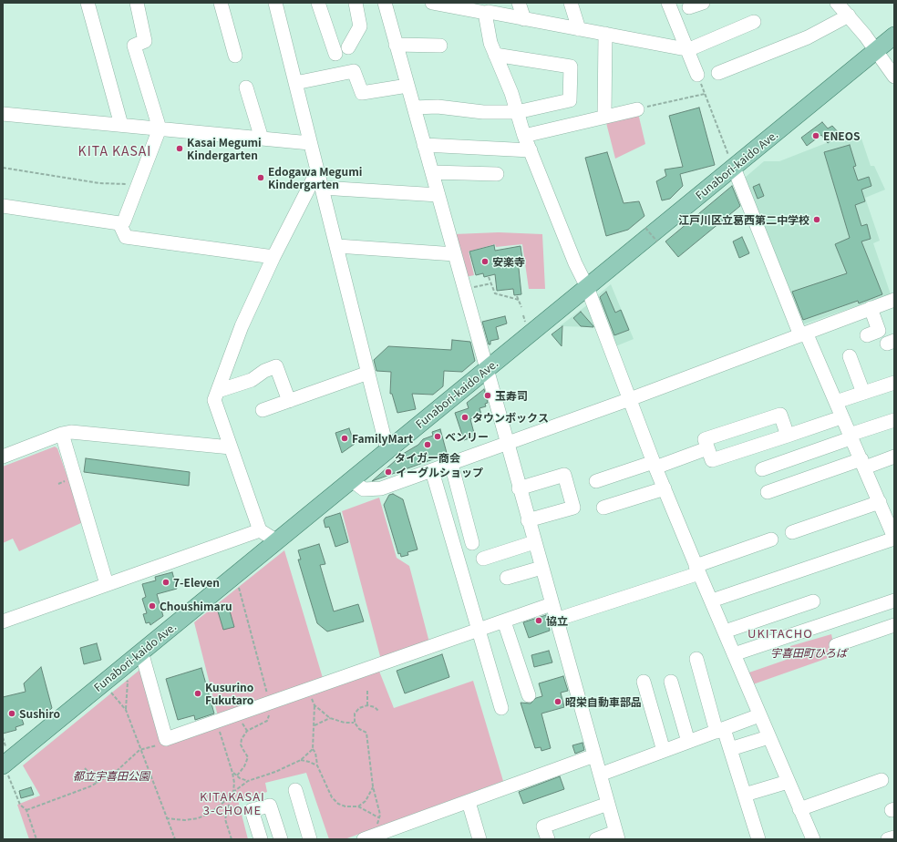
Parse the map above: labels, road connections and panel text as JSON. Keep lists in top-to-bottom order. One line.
{"streets":{"main road":["Funabori-kaido Ave."]},"districts":["KITA KASAI","UKITACHO","KITAKASAI 3-CHOME"],"parks":["宇喜田町ひろば","都立宇喜田公園"],"places":["ENEOS","Kasai Megumi Kindergarten","Edogawa Megumi Kindergarten","江戸川区立葛西第二中学校","安楽寺","玉寿司","タウンボックス","ベンリー","FamilyMart","タイガー商会","イーグルショップ","7-Eleven","Choushimaru","協立","Kusurino Fukutaro","昭栄自動車部品","Sushiro"]}
